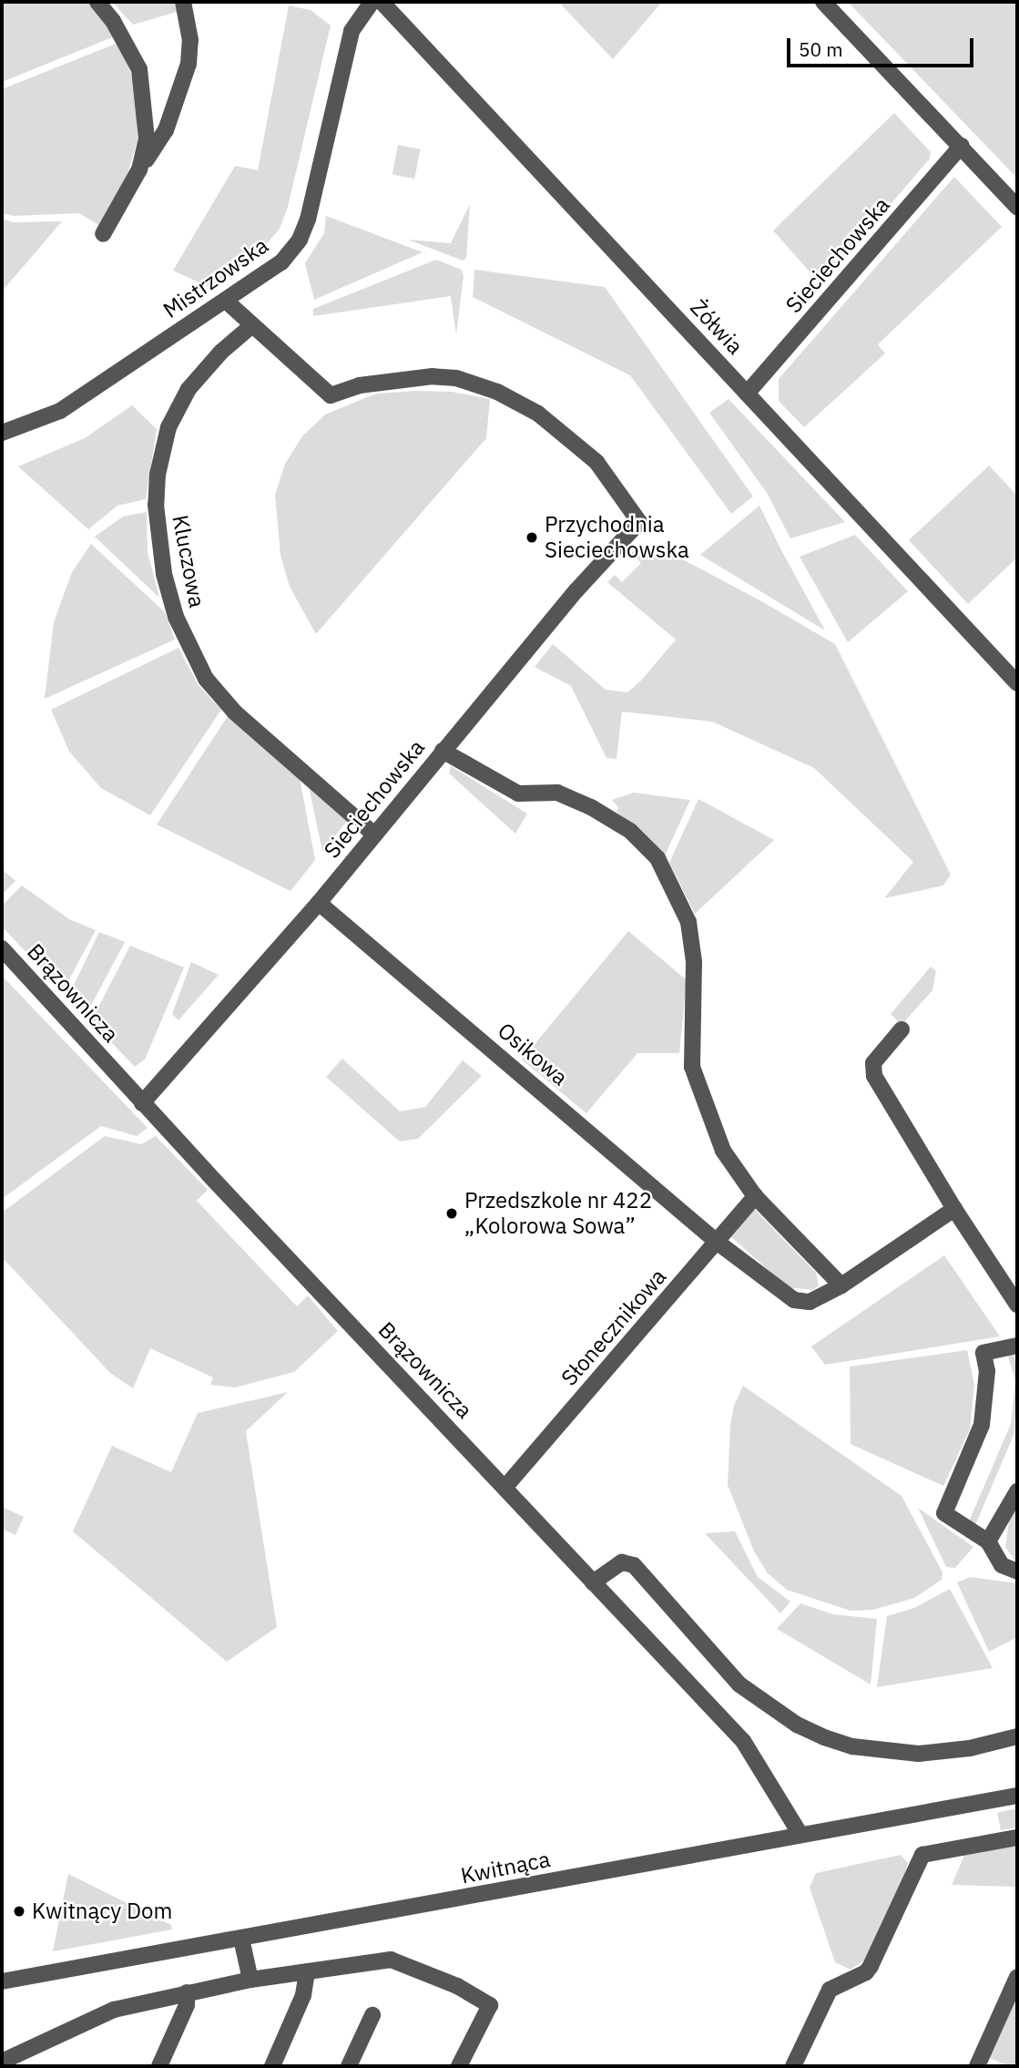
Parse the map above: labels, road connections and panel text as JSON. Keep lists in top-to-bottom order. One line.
{"streets":{"street":["Sieciechowska","Mistrzowska","Żółwia","Kluczowa","Brązownicza","Osikowa","Słonecznikowa","Kwitnąca"]},"crossings":[["Sieciechowska","Żółwia"],["Sieciechowska","Kluczowa"],["Sieciechowska","Brązownicza"],["Sieciechowska","Osikowa"],["Brązownicza","Słonecznikowa"],["Brązownicza","Kwitnąca"],["Osikowa","Słonecznikowa"]],"places":["Przychodnia Sieciechowska","Przedszkole nr 422 „Kolorowa Sowa”","Kwitnący Dom"],"scale_bar":"50 m"}
